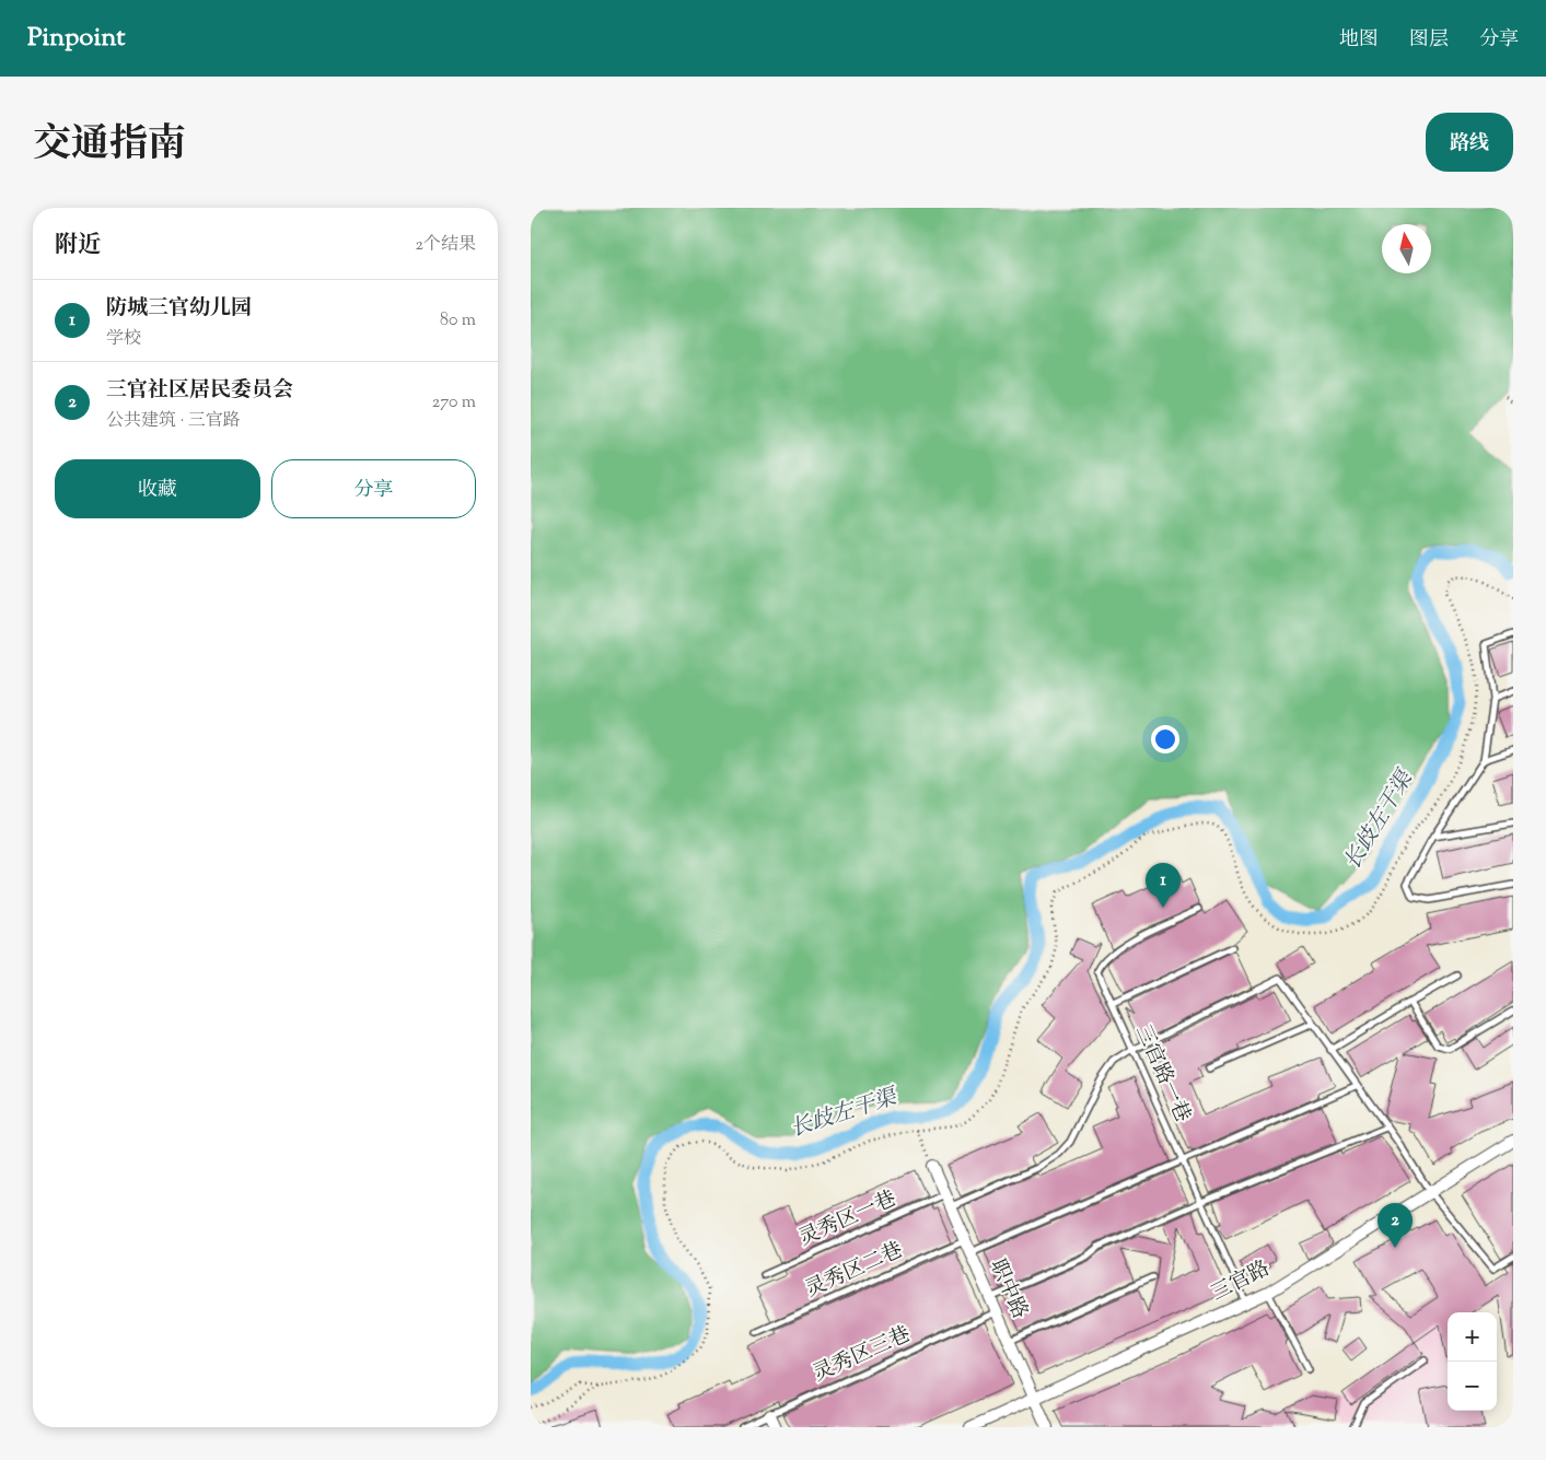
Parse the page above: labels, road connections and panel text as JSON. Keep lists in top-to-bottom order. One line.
{"streets":{"street":["三官路","职中路"],"lane":["三官路一巷","灵秀区一巷","灵秀区二巷","灵秀区三巷"]},"crossings":[["三官路一巷","三官路"],["灵秀区一巷","职中路"],["灵秀区二巷","职中路"],["三官路","职中路"],["职中路","灵秀区三巷"]],"water":["长歧左干渠"],"north":"top","page":{"header":"Pinpoint","nav":["地图","图层","分享"],"title":"交通指南","buttons":["路线",["收藏","分享"]],"heading":["附近","2个结果"],"list":[{"mark":"1","name":"防城三官幼儿园","note":"学校","value":"80 m"},{"mark":"2","name":"三官社区居民委员会","note":"公共建筑 · 三官路","value":"270 m"}],"pins":["1","2"],"map_buttons":["+","−"]}}
